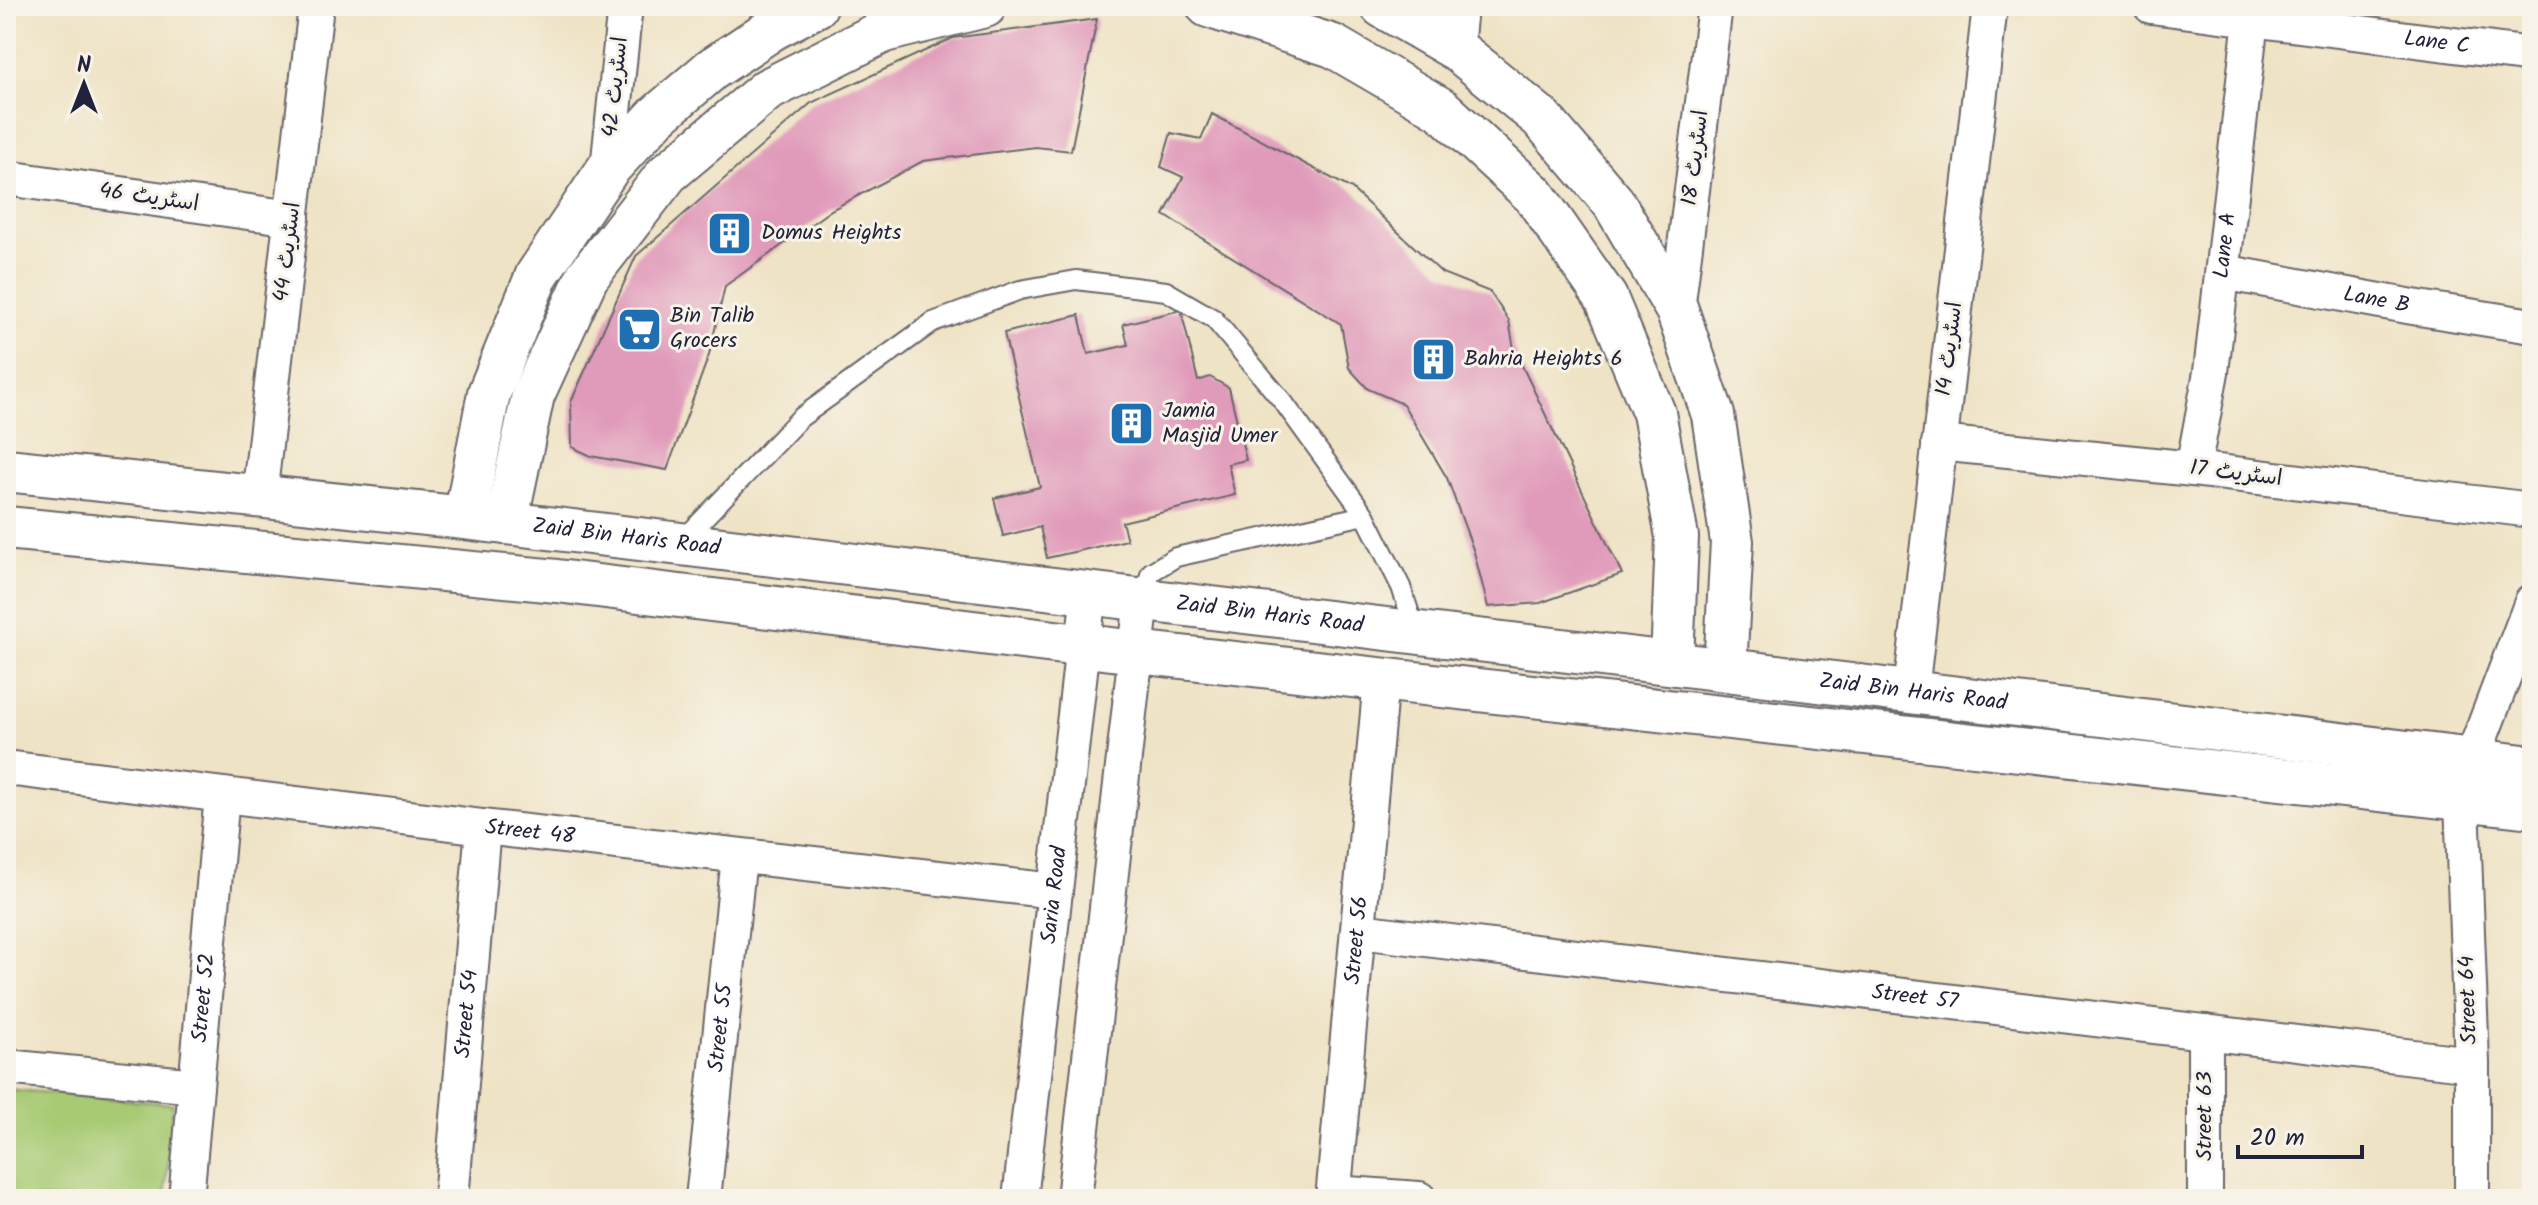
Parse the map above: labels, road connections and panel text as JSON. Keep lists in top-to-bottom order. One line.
{"streets":{"street":["Lane C","اسٹریٹ 42","اسٹریٹ 18","اسٹریٹ 46","Lane A","اسٹریٹ 44","Lane B","اسٹریٹ 14","اسٹریٹ 17","Zaid Bin Haris Road","Street 48","Saria Road","Street 56","Street 52","Street 57","Street 64","Street 54","Street 55","Street 63"]},"crossings":[["Lane C","Lane A"],["اسٹریٹ 46","اسٹریٹ 44"],["Lane A","Lane B"],["Lane A","اسٹریٹ 17"],["اسٹریٹ 44","Zaid Bin Haris Road"],["اسٹریٹ 14","اسٹریٹ 17"],["اسٹریٹ 14","Zaid Bin Haris Road"],["Zaid Bin Haris Road","Saria Road"],["Zaid Bin Haris Road","Street 56"],["Zaid Bin Haris Road","Street 64"],["Street 48","Saria Road"],["Street 48","Street 52"],["Street 48","Street 54"],["Street 48","Street 55"],["Street 56","Street 57"],["Street 57","Street 64"],["Street 57","Street 63"]],"places":{"building":["Domus Heights","Bahria Heights 6","Jamia Masjid Umer"],"supermarket":["Bin Talib Grocers"]},"scale_bar":"20 m","north":"top"}
